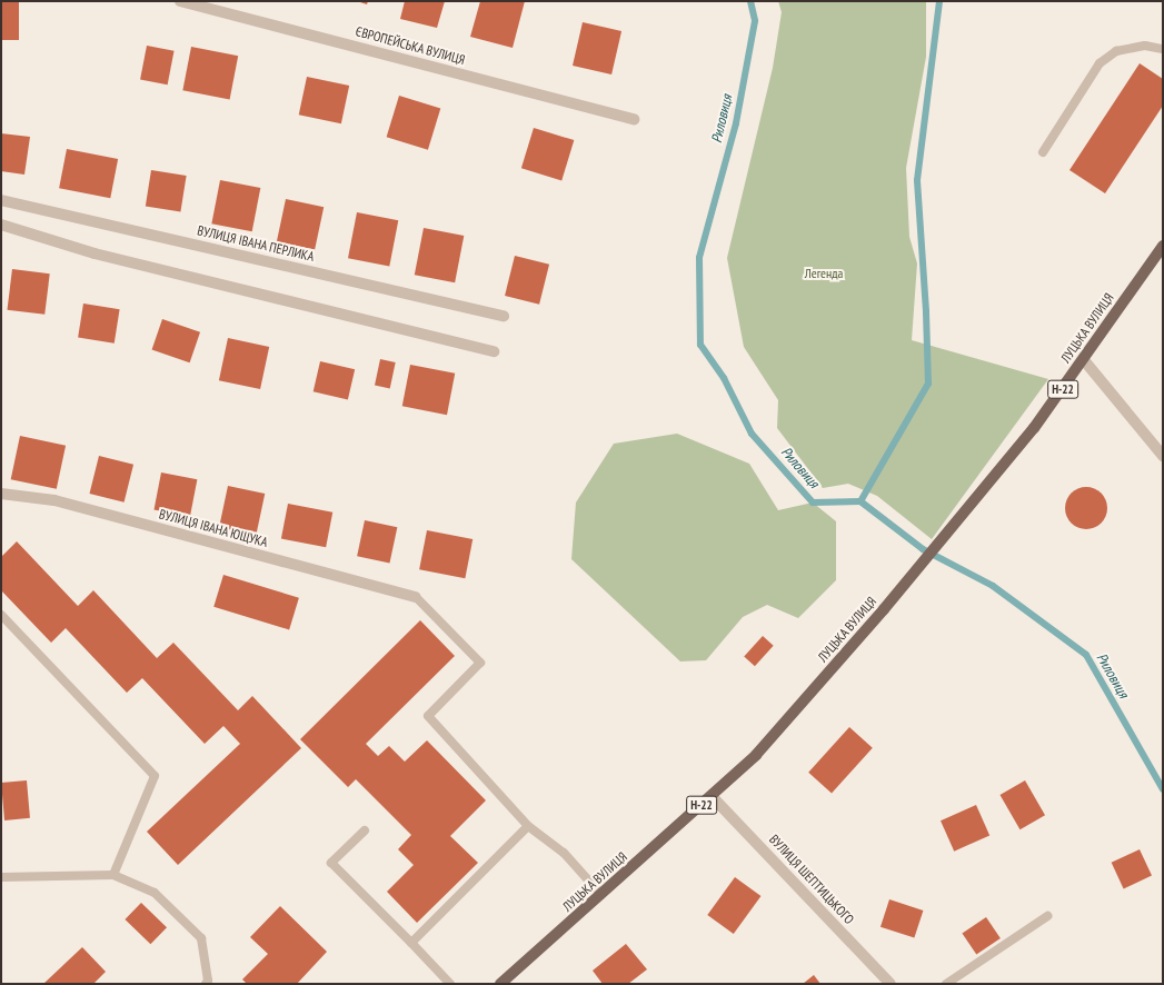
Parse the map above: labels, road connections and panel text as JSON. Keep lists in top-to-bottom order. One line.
{"streets":{"main road":["ЛУЦЬКА ВУЛИЦЯ","Н-22"],"street":["ЄВРОПЕЙСЬКА ВУЛИЦЯ","ВУЛИЦЯ ІВАНА ПЕРЛИКА","ВУЛИЦЯ ІВАНА ЮЩУКА","ВУЛИЦЯ ШЕПТИЦЬКОГО"]},"crossings":[["ЛУЦЬКА ВУЛИЦЯ","ВУЛИЦЯ ШЕПТИЦЬКОГО"]],"water":["Риловиця"],"parks":["Легенда"]}
